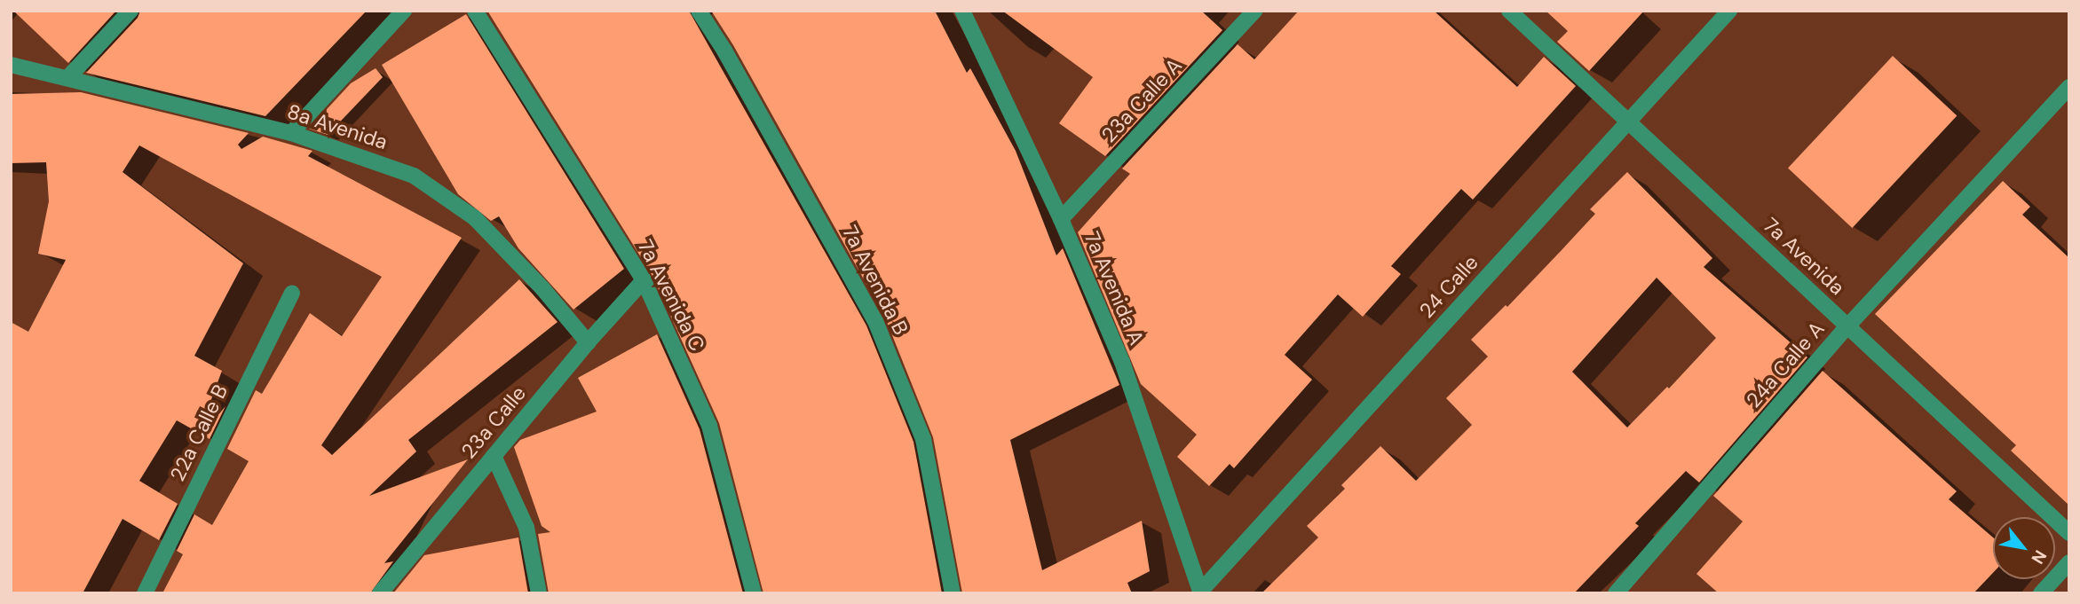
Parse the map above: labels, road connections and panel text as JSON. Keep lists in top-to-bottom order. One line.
{"streets":{"street":["23a Calle A","8a Avenida","7a Avenida","7a Avenida B","24 Calle","7a Avenida A","7a Avenida C","24a Calle A","23a Calle","22a Calle B"]},"crossings":[["23a Calle A","7a Avenida A"],["8a Avenida","23a Calle"],["7a Avenida","24 Calle"],["7a Avenida","24a Calle A"],["24 Calle","7a Avenida A"],["7a Avenida C","23a Calle"]],"north":"bottom right"}
